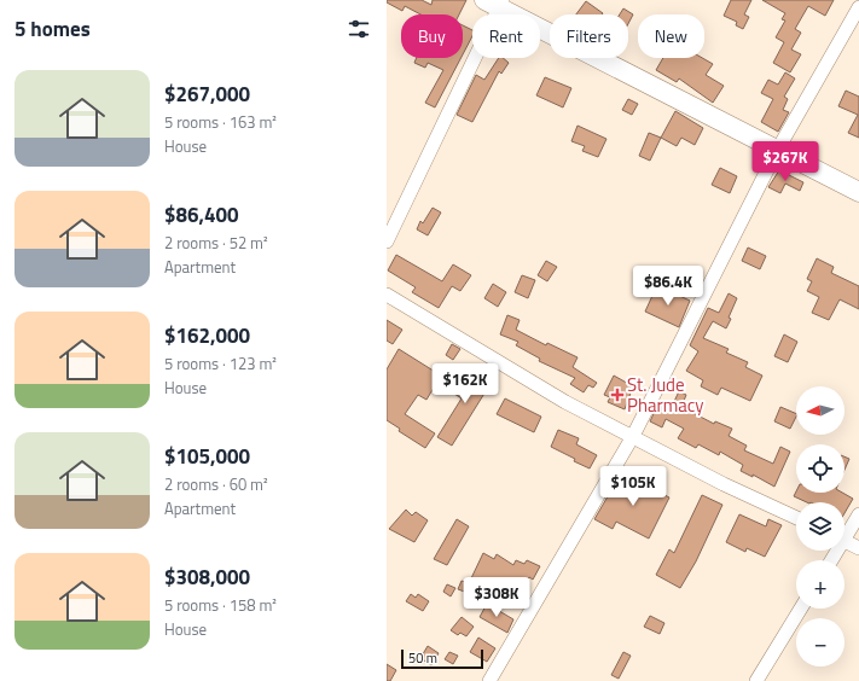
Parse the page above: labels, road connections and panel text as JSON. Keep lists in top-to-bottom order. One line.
{"places":{"health":["St. Jude Pharmacy"]},"scale_bar":"50 m","north":"left","page":{"heading":"5 homes","chip":["Buy","Rent","Filters","New"],"list":[{"name":"$267,000","note":"5 rooms · 163 m² · House"},{"name":"$86,400","note":"2 rooms · 52 m² · Apartment"},{"name":"$162,000","note":"5 rooms · 123 m² · House"},{"name":"$105,000","note":"2 rooms · 60 m² · Apartment"},{"name":"$308,000","note":"5 rooms · 158 m² · House"}],"price":["$267K","$86.4K","$162K","$105K","$308K"],"map_buttons":["+","−"],"scale":"50 m"}}
